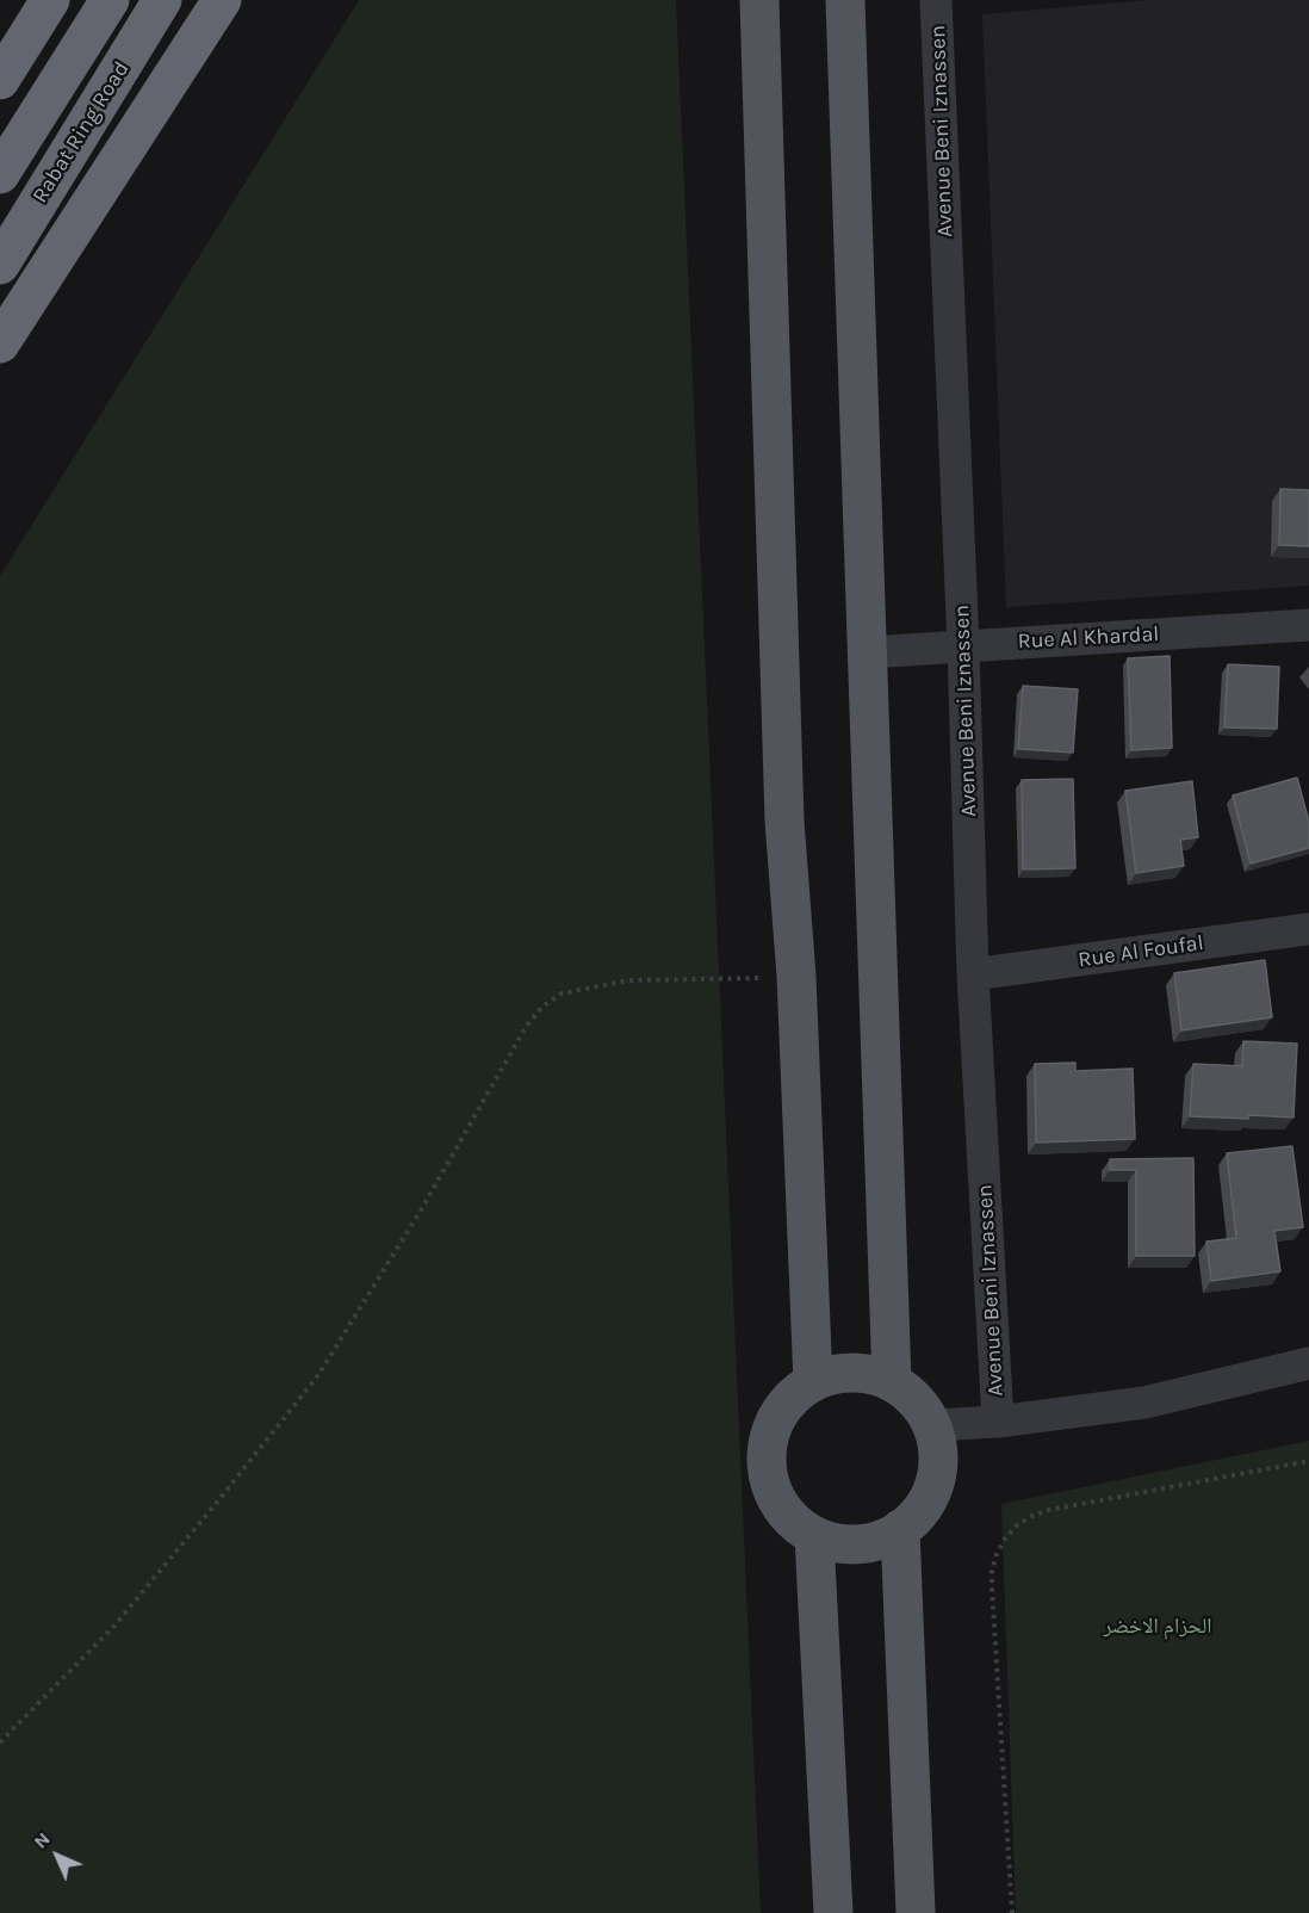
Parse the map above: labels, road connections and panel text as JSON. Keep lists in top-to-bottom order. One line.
{"streets":{"highway":["Rabat Ring Road"],"street":["Avenue Beni Iznassen","Rue Al Khardal","Rue Al Foufal"]},"crossings":[["Avenue Beni Iznassen","Rue Al Khardal"],["Avenue Beni Iznassen","Rue Al Foufal"]],"parks":["الحزام الاخضر"],"north":"top left"}
